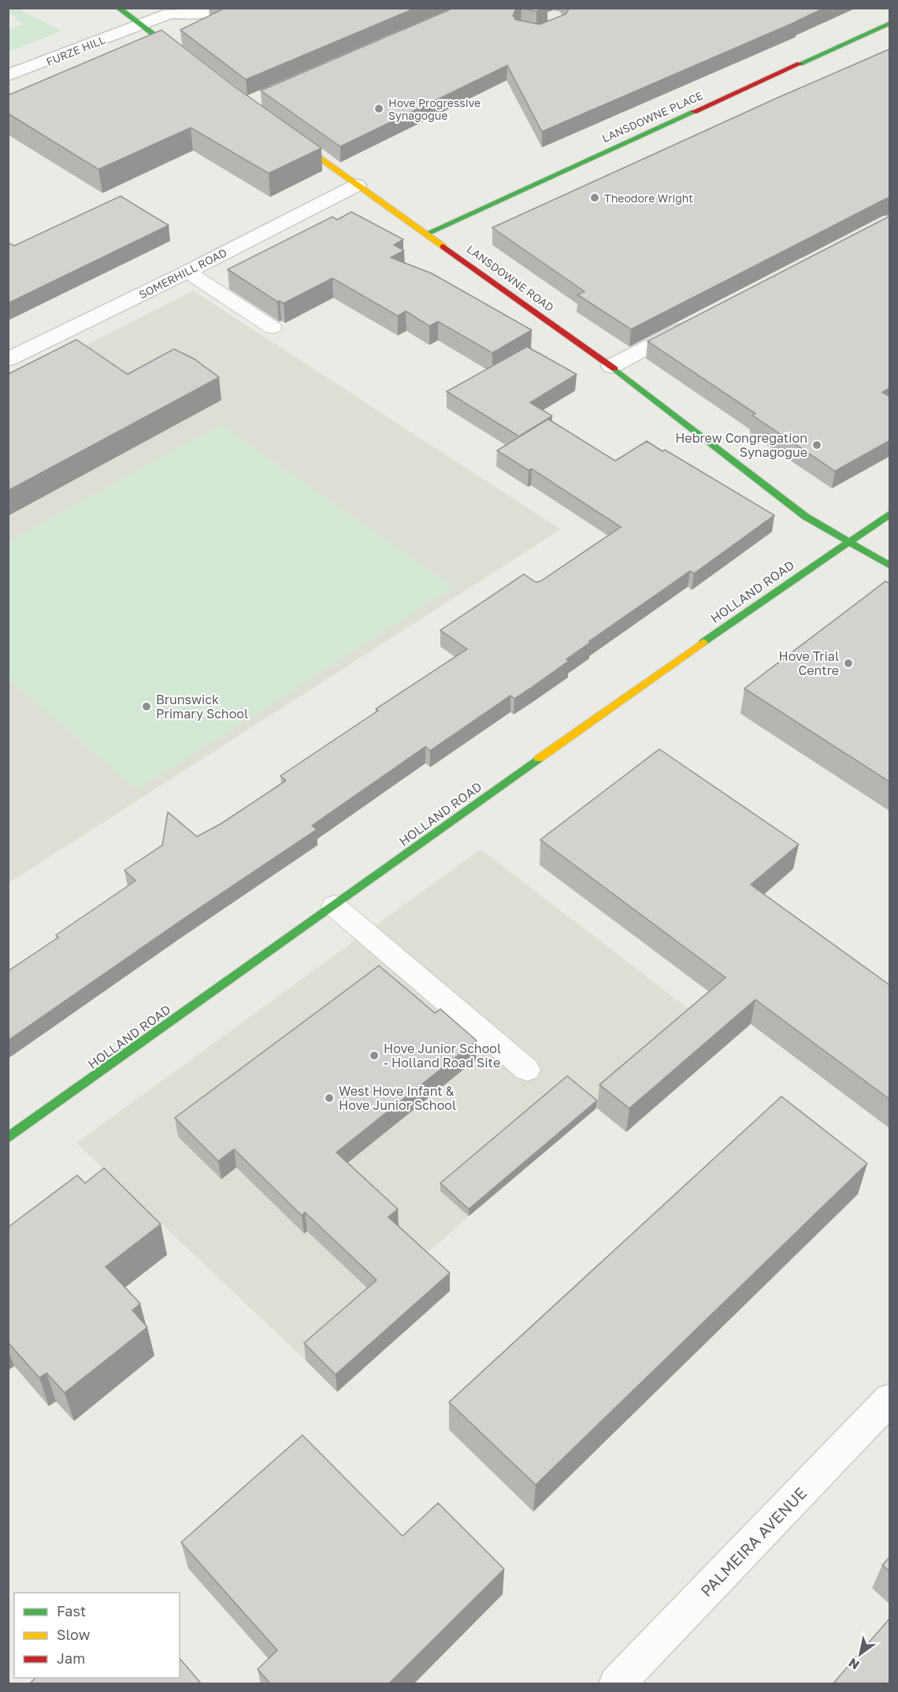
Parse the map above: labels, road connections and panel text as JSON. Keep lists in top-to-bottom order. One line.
{"streets":{"street":["FURZE HILL","LANSDOWNE PLACE","SOMERHILL ROAD","LANSDOWNE ROAD","HOLLAND ROAD","PALMEIRA AVENUE"]},"crossings":[["LANSDOWNE PLACE","LANSDOWNE ROAD"],["SOMERHILL ROAD","LANSDOWNE ROAD"],["LANSDOWNE ROAD","HOLLAND ROAD"]],"places":["Hove Progressive Synagogue","Theodore Wright","Hebrew Congregation Synagogue","Hove Trial Centre","Brunswick Primary School","Hove Junior School - Holland Road Site","West Hove Infant & Hove Junior School"],"legend":["Fast","Slow","Jam"],"north":"bottom left"}
